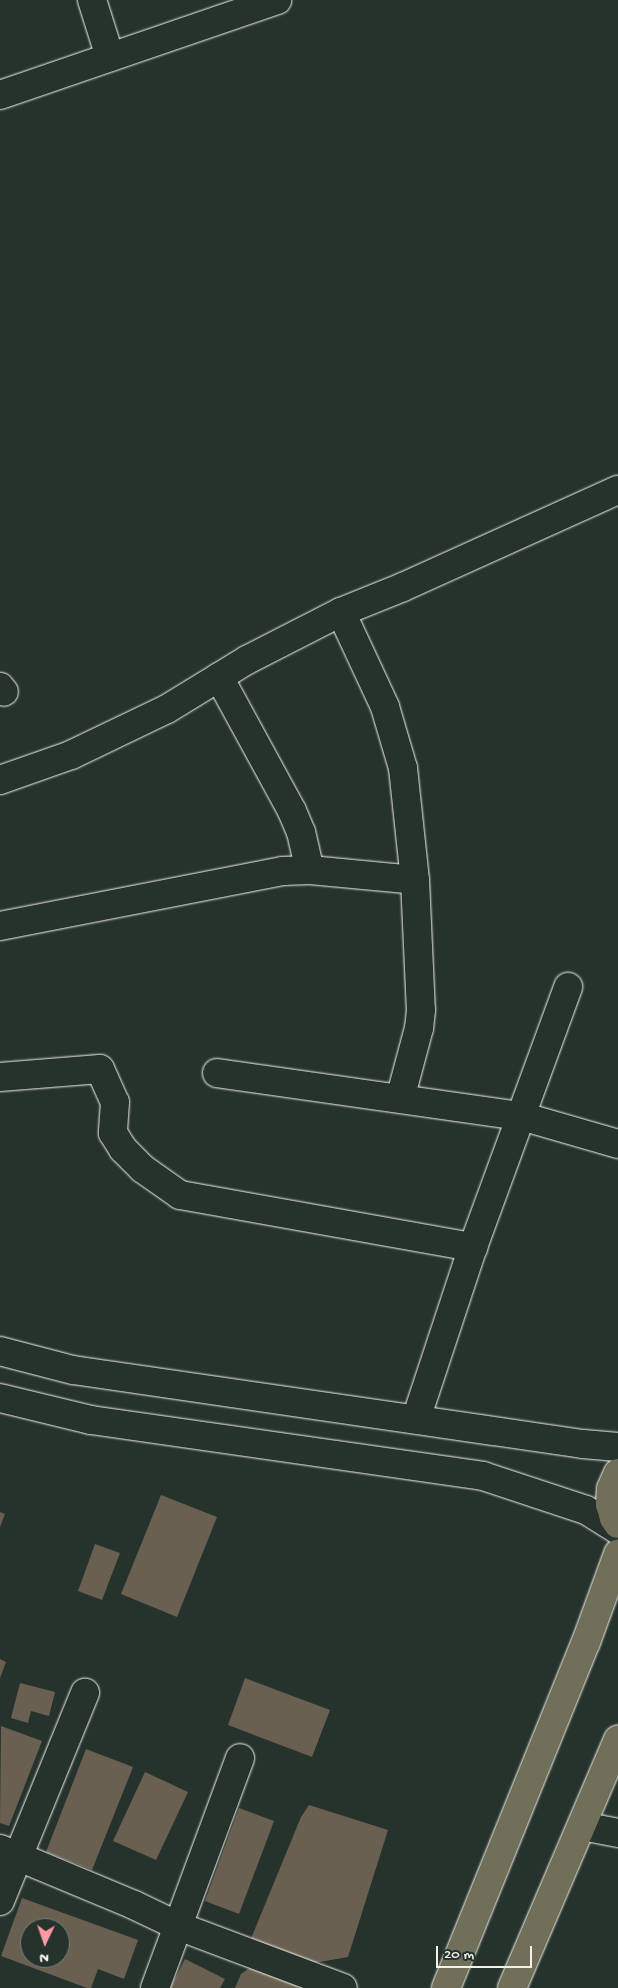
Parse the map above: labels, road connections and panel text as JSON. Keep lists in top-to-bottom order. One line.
{"scale_bar":"20 m","north":"bottom"}
